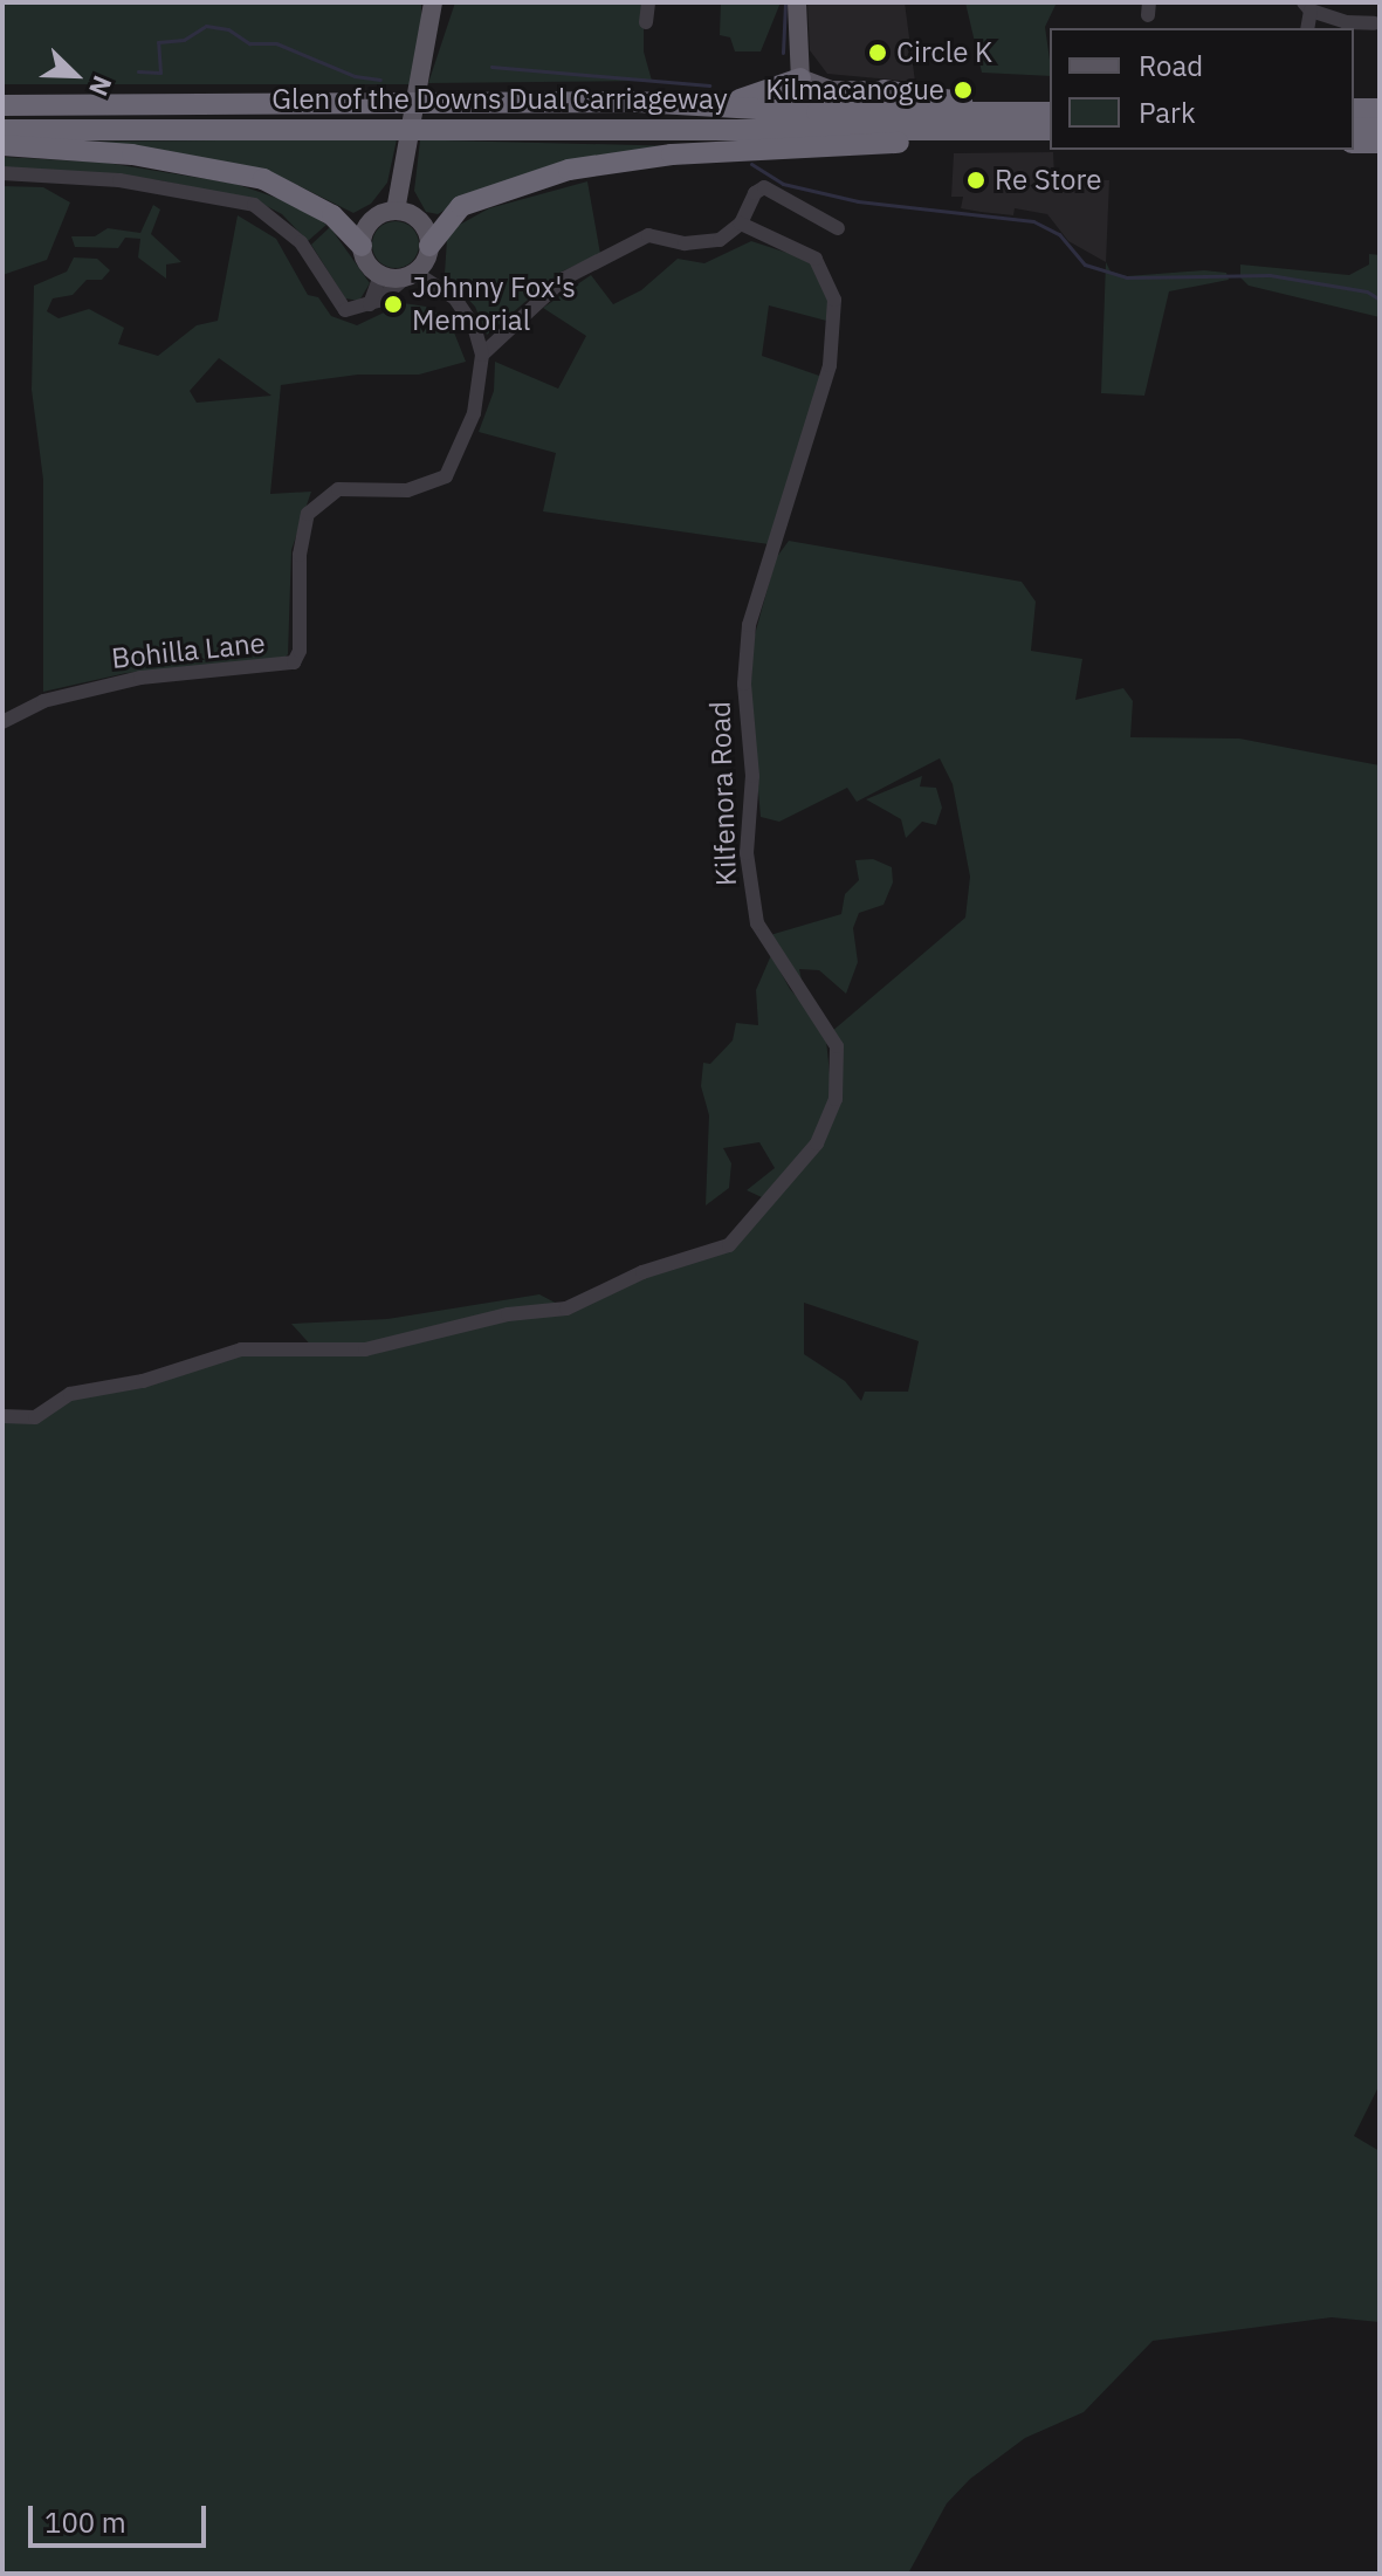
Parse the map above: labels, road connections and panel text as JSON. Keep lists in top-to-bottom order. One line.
{"streets":{"highway":["Glen of the Downs Dual Carriageway"],"street":["Bohilla Lane","Kilfenora Road"]},"places":["Circle K","Kilmacanogue","Re Store","Johnny Fox's Memorial"],"legend":["Road","Park"],"scale_bar":"100 m","north":"bottom right"}
